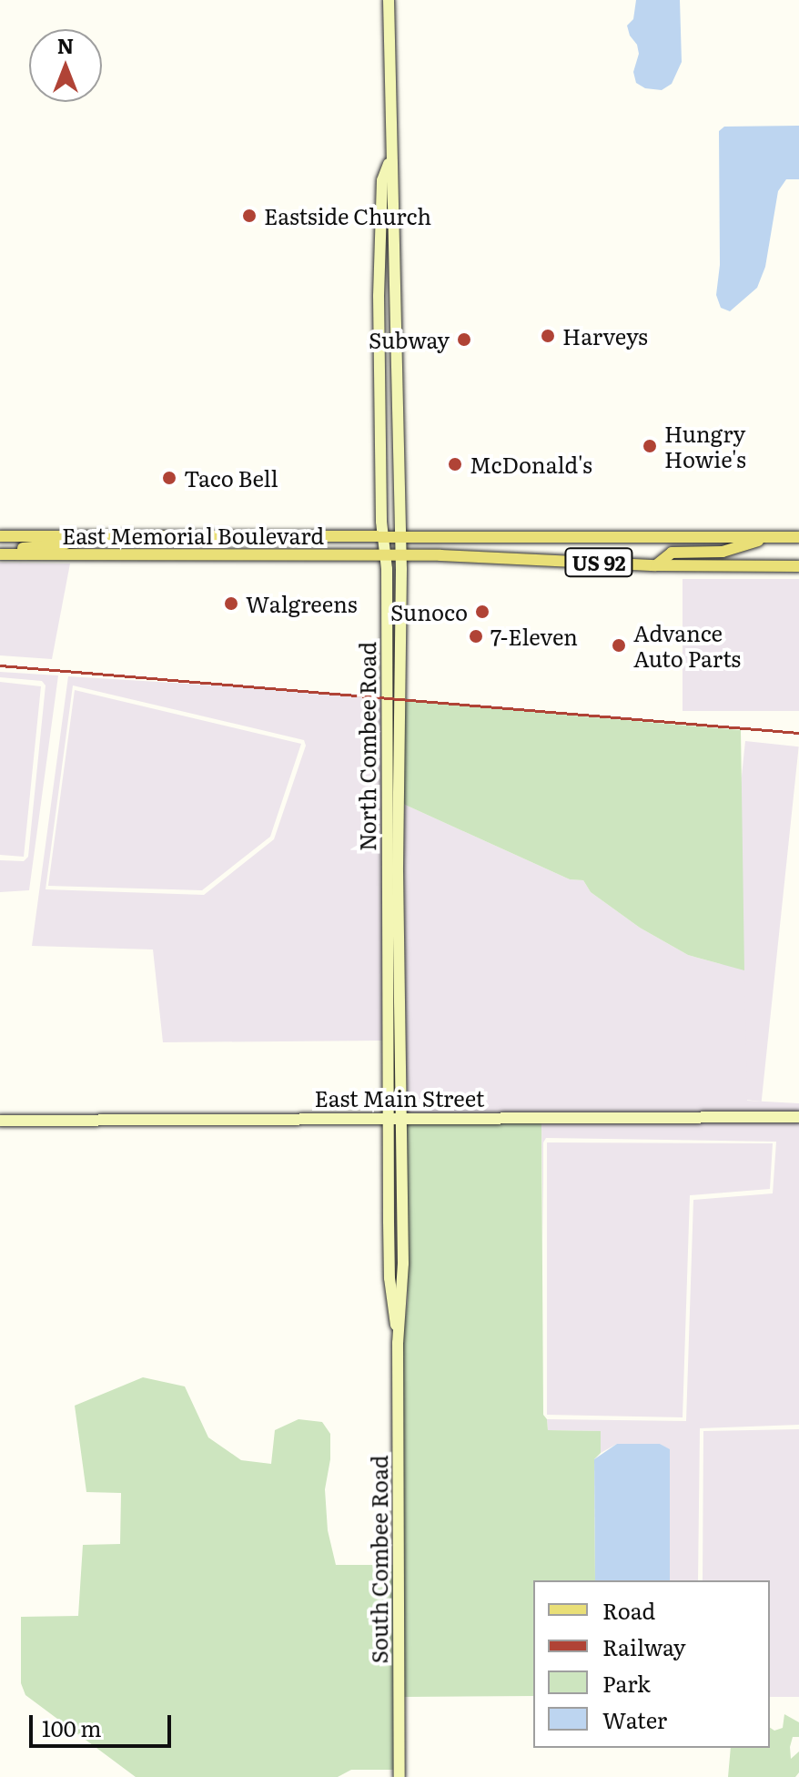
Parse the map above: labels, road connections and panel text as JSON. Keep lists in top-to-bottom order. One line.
{"streets":{"main road":["East Memorial Boulevard","US 92","North Combee Road","East Main Street","South Combee Road"]},"crossings":[["East Memorial Boulevard","US 92"],["East Memorial Boulevard","North Combee Road"],["US 92","North Combee Road"],["North Combee Road","East Main Street"],["North Combee Road","South Combee Road"],["East Main Street","South Combee Road"]],"places":["Eastside Church","Harveys","Subway","Hungry Howie's","McDonald's","Taco Bell","Walgreens","Sunoco","7-Eleven","Advance Auto Parts"],"legend":["Road","Railway","Park","Water"],"scale_bar":"100 m","north":"top"}
